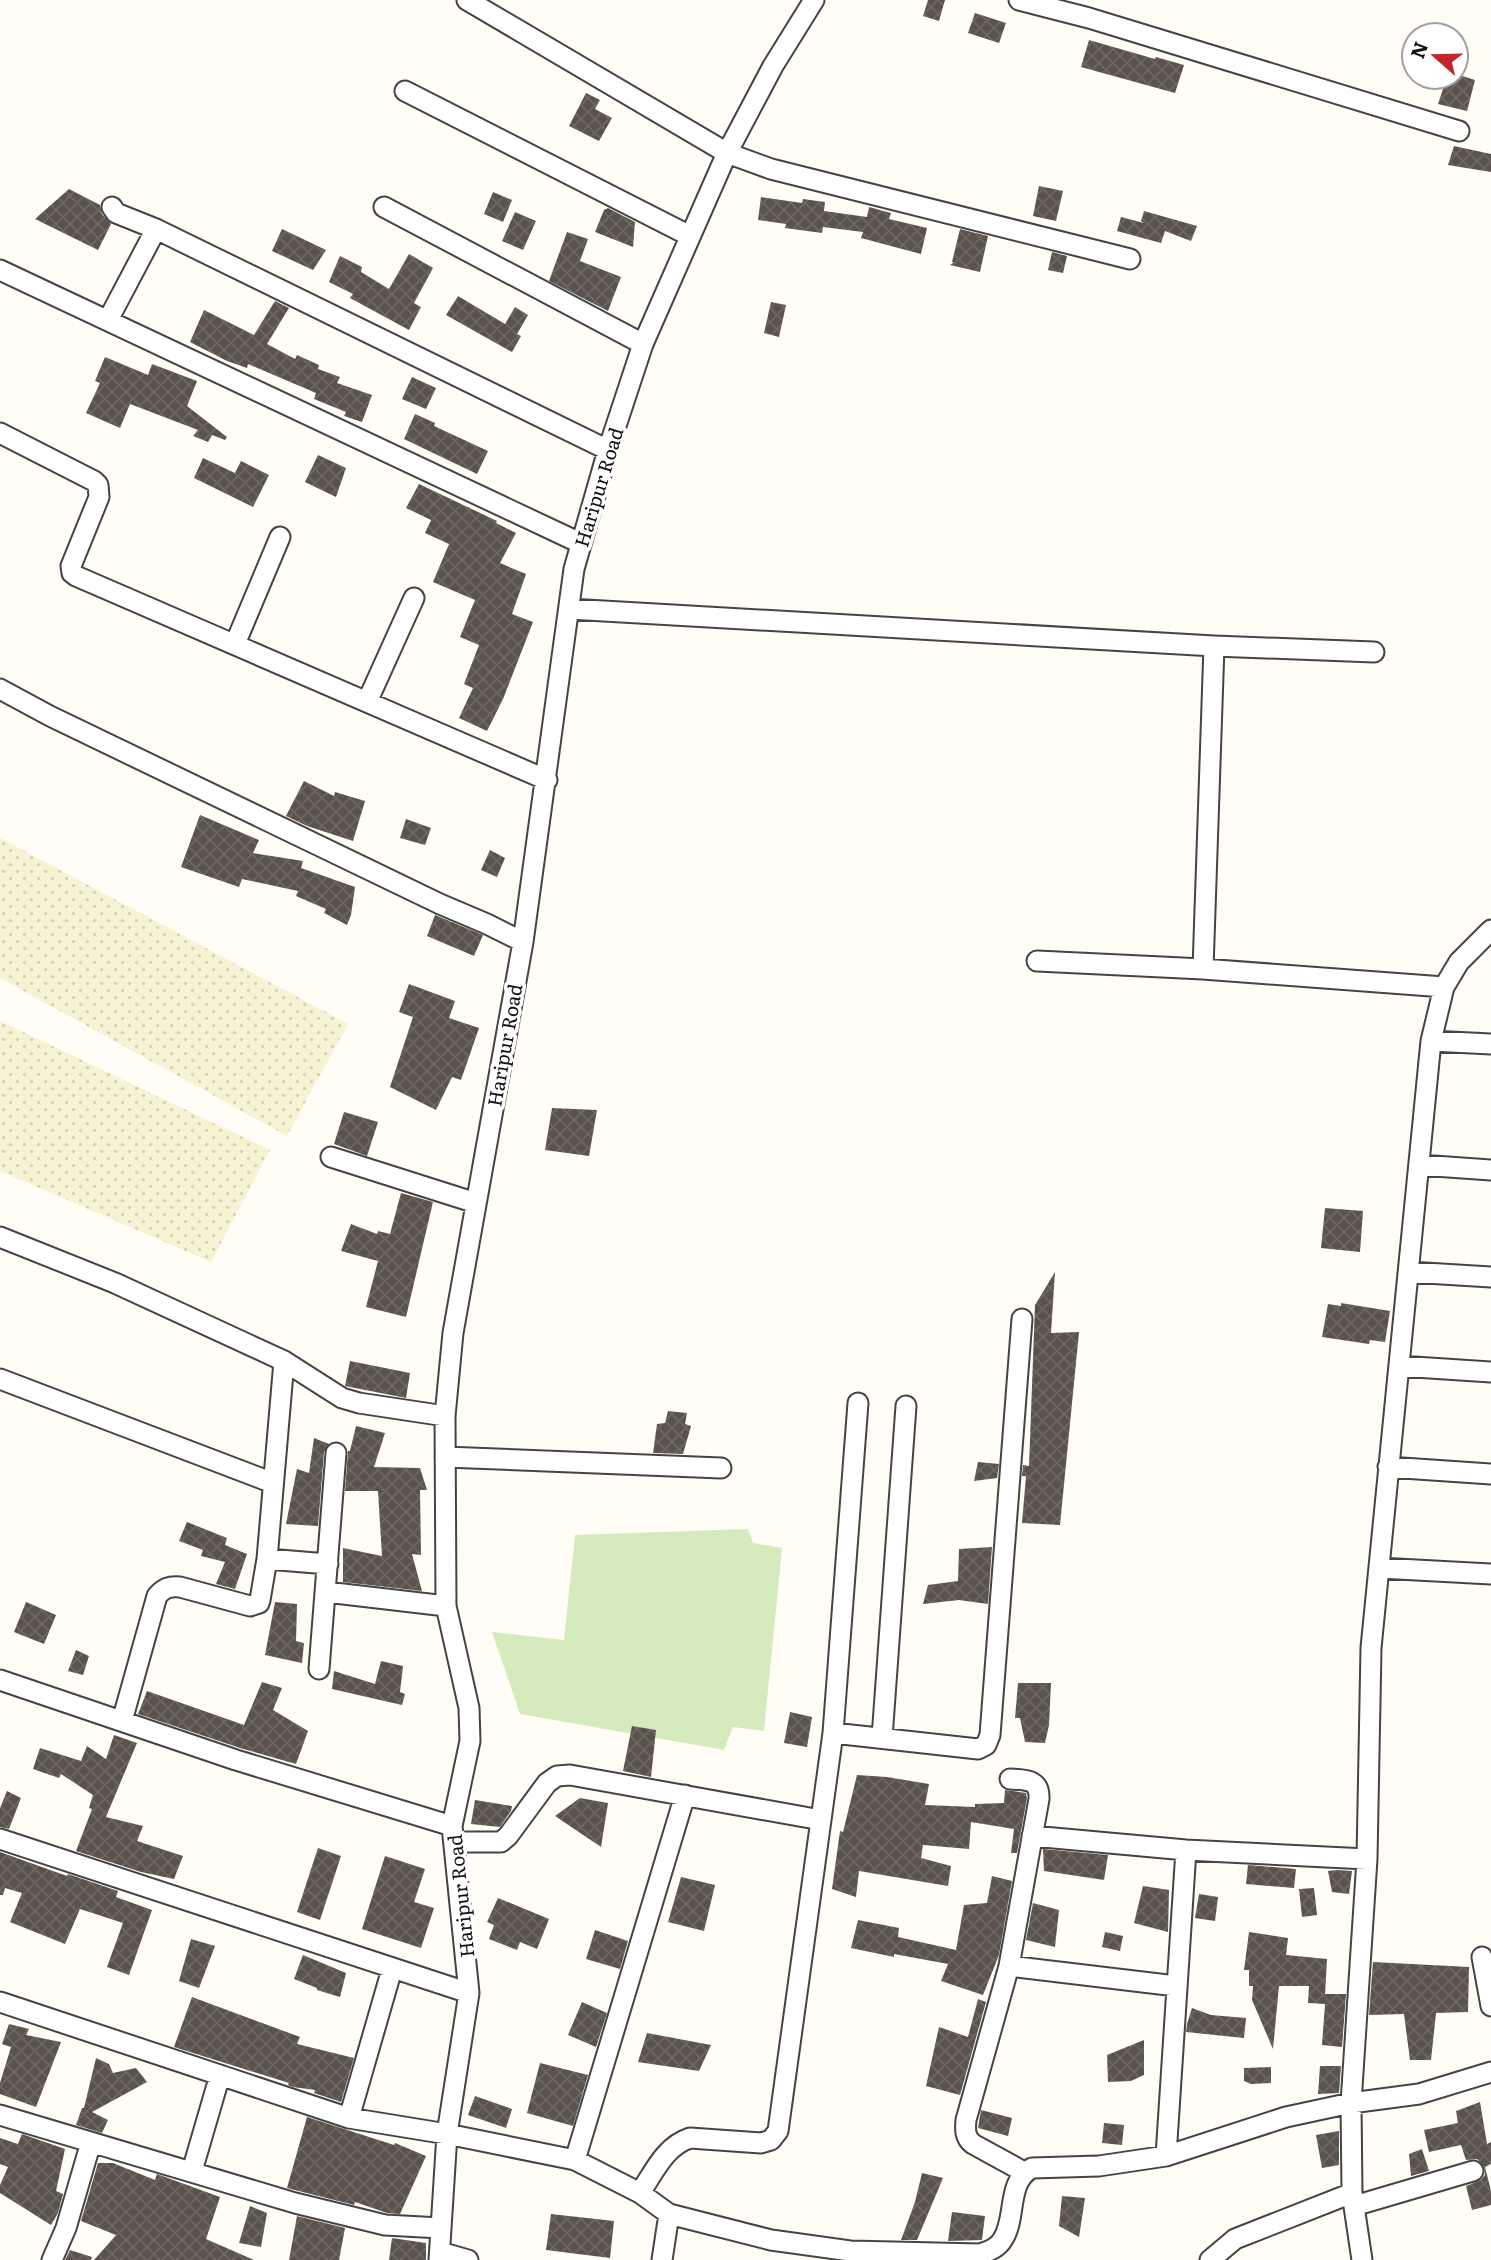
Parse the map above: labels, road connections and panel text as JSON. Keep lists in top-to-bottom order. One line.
{"streets":{"street":["Haripur Road"]},"north":"left"}
